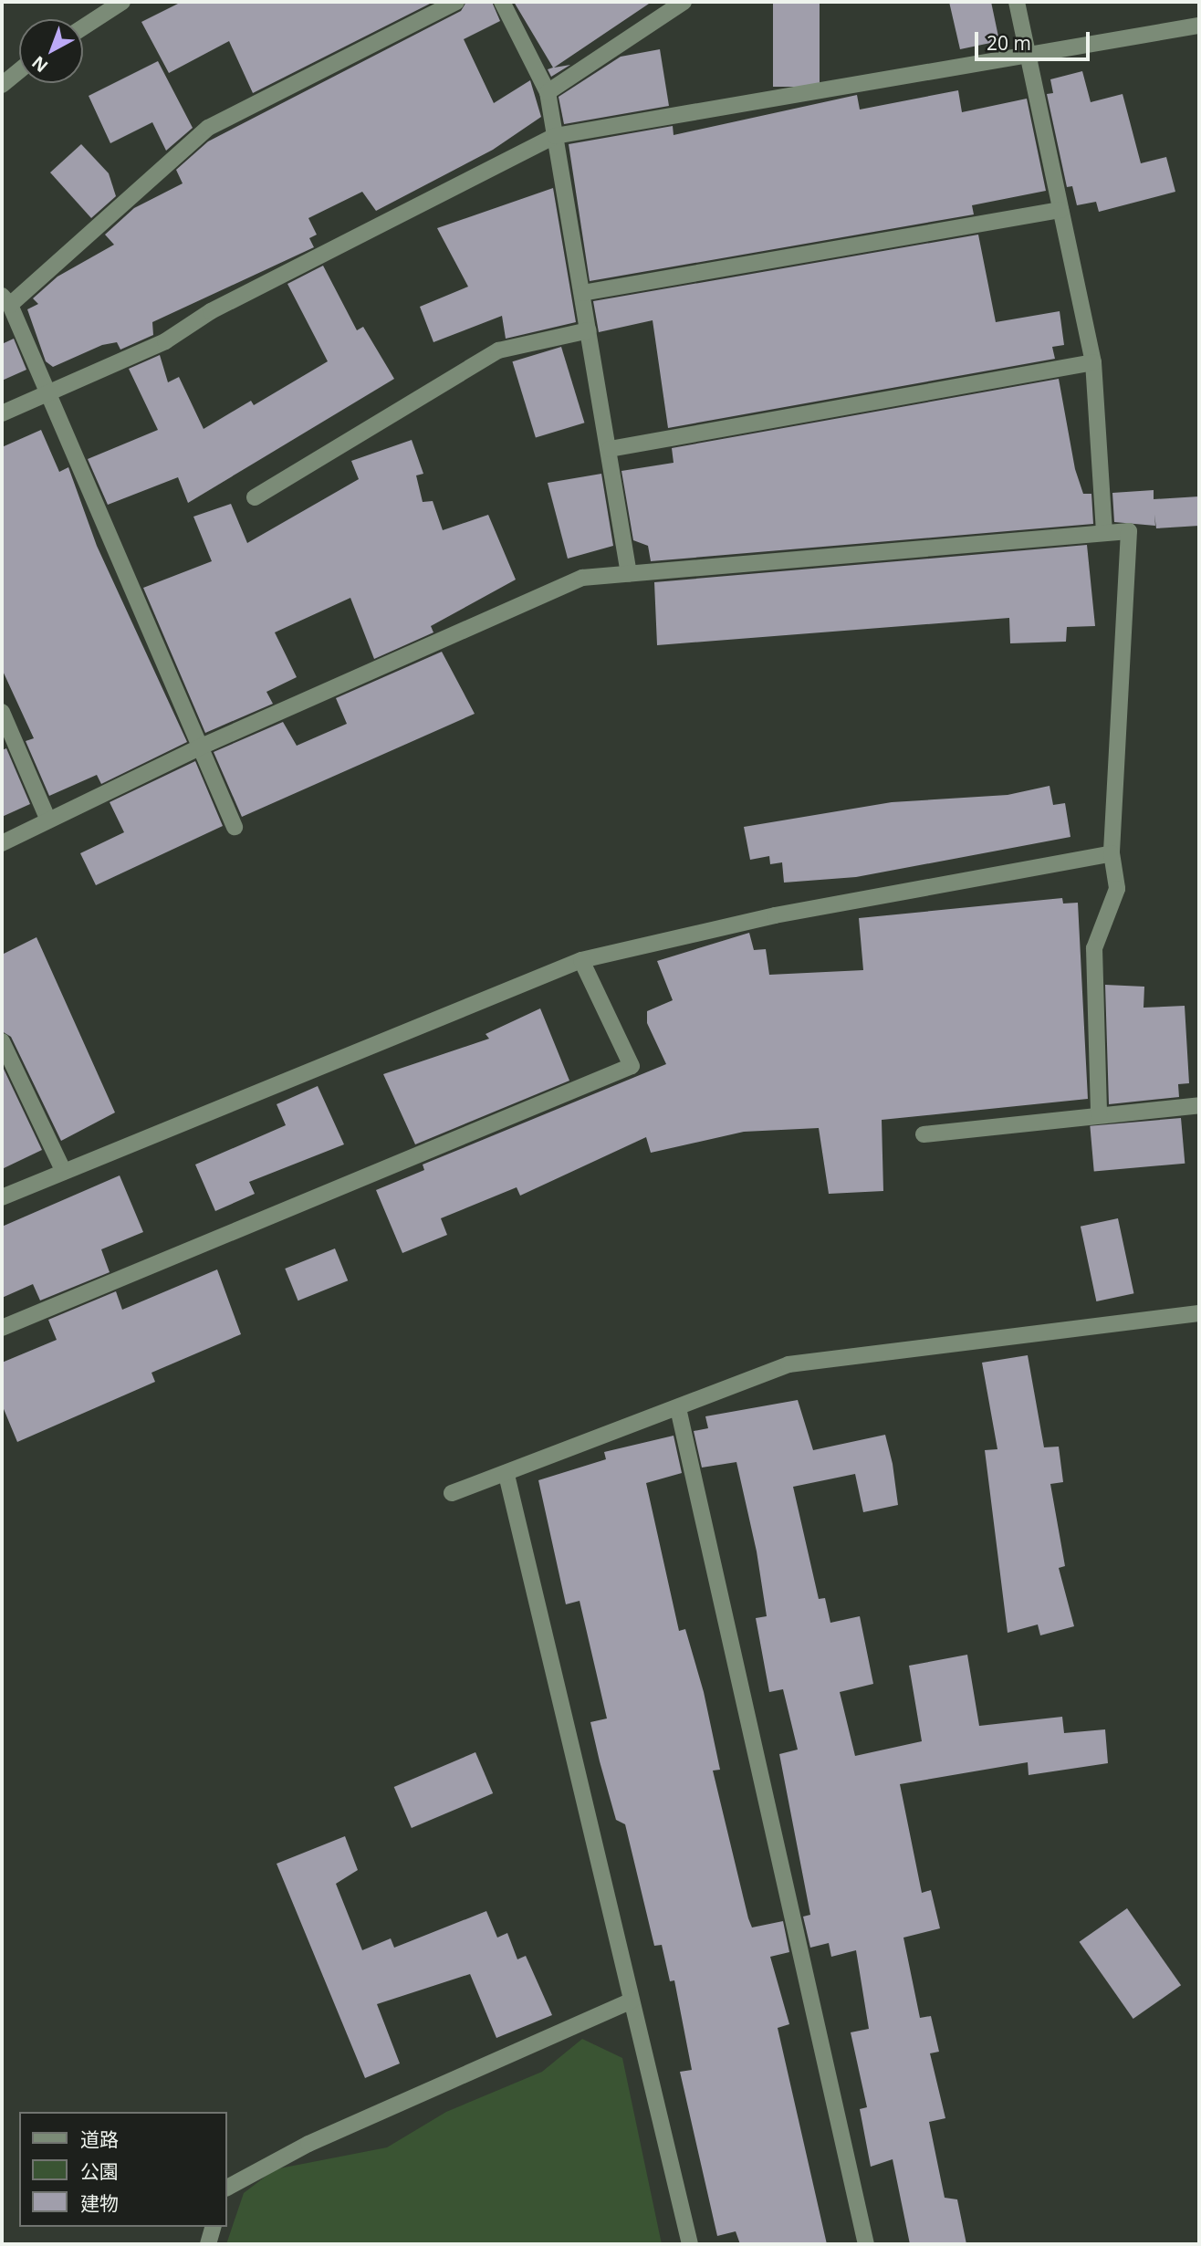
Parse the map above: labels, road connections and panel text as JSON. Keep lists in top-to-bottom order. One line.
{"legend":["道路","公園","建物"],"scale_bar":"20 m","north":"bottom left"}
